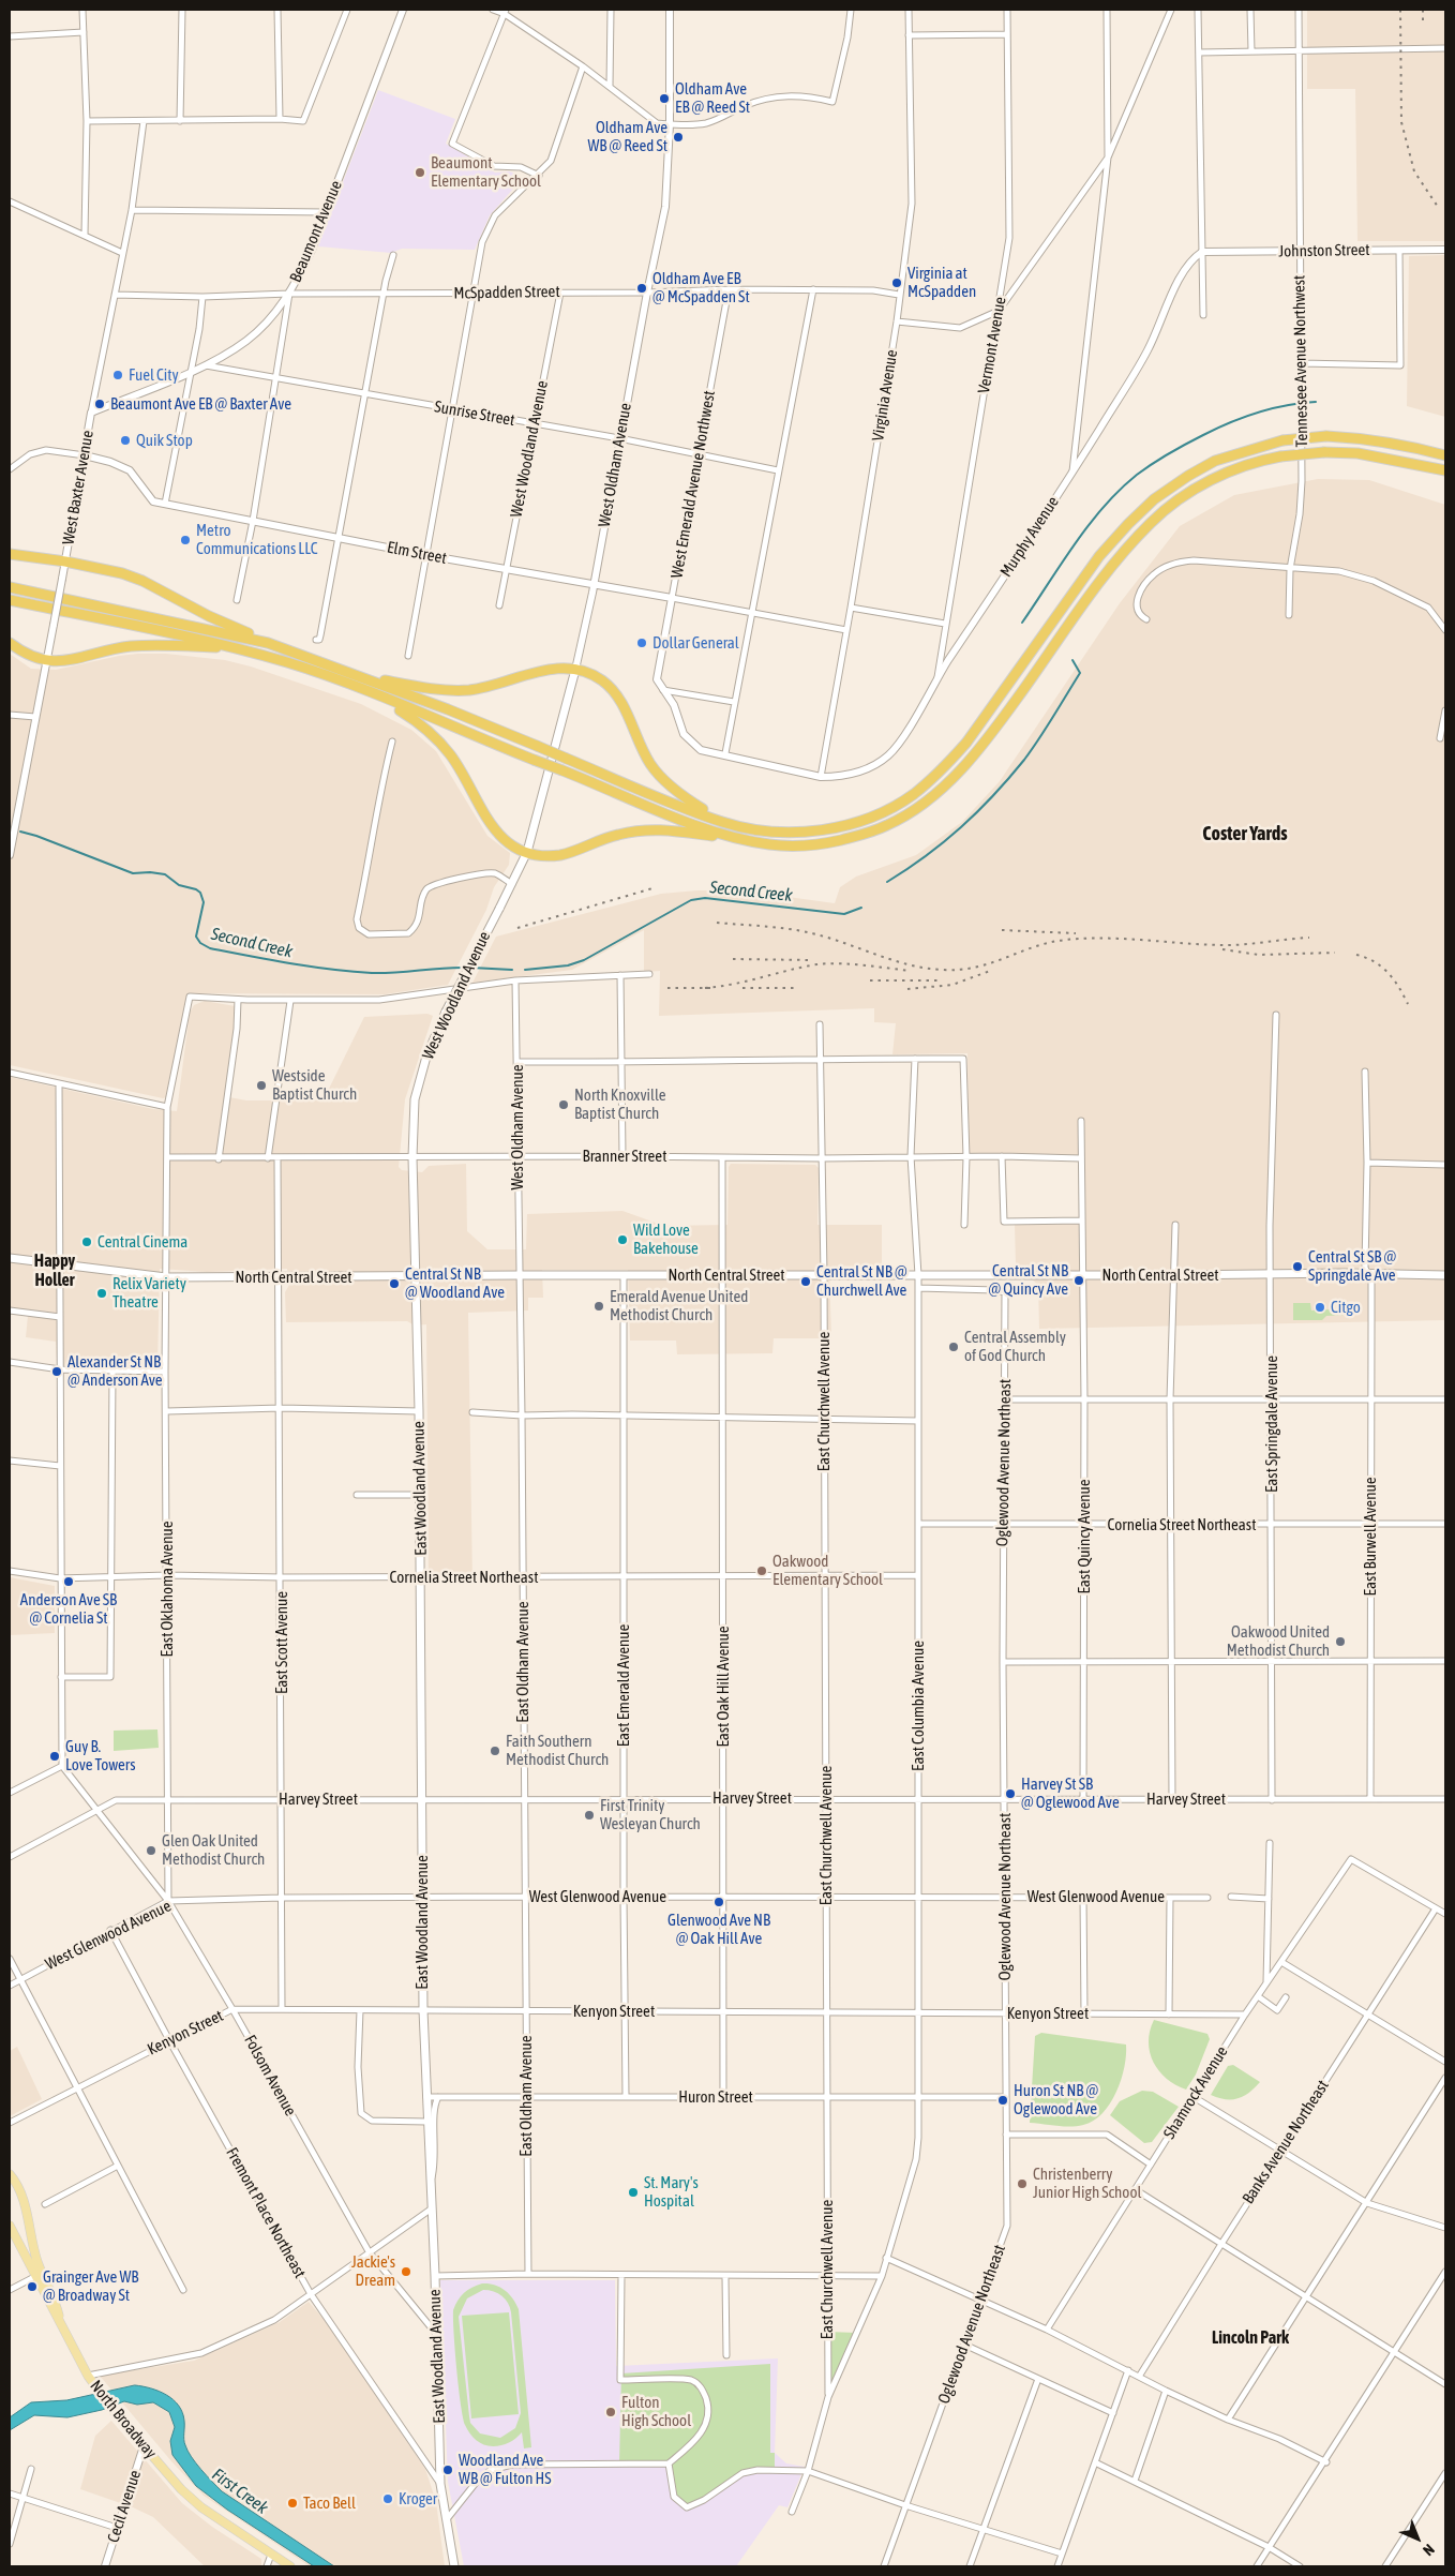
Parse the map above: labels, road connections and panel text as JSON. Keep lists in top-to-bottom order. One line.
{"streets":{"main road":["West Woodland Avenue","West Oldham Avenue","North Central Street","East Woodland Avenue","North Broadway"],"street":["Beaumont Avenue","Johnston Street","McSpadden Street","Vermont Avenue","Tennessee Avenue Northwest","Virginia Avenue","Sunrise Street","West Emerald Avenue Northwest","West Baxter Avenue","Murphy Avenue","Elm Street","Branner Street","East Churchwell Avenue","East Springdale Avenue","Oglewood Avenue Northeast","Cornelia Street Northeast","East Quincy Avenue","East Burwell Avenue","East Oklahoma Avenue","East Scott Avenue","East Oldham Avenue","East Emerald Avenue","East Oak Hill Avenue","East Columbia Avenue","Harvey Street","West Glenwood Avenue","Kenyon Street","Folsom Avenue","Shamrock Avenue","Huron Street","Banks Avenue Northeast","Fremont Place Northeast","Cecil Avenue"]},"crossings":[["Beaumont Avenue","McSpadden Street"],["Beaumont Avenue","Sunrise Street"],["Beaumont Avenue","West Baxter Avenue"],["Johnston Street","Tennessee Avenue Northwest"],["Johnston Street","Murphy Avenue"],["McSpadden Street","Virginia Avenue"],["McSpadden Street","West Woodland Avenue"],["McSpadden Street","West Oldham Avenue"],["McSpadden Street","West Emerald Avenue Northwest"],["McSpadden Street","West Baxter Avenue"],["Vermont Avenue","Murphy Avenue"],["Virginia Avenue","Murphy Avenue"],["Virginia Avenue","Elm Street"],["Sunrise Street","West Woodland Avenue"],["Sunrise Street","West Oldham Avenue"],["Sunrise Street","West Emerald Avenue Northwest"],["West Woodland Avenue","West Oldham Avenue"],["West Woodland Avenue","Elm Street"],["West Woodland Avenue","Branner Street"],["West Woodland Avenue","North Central Street"],["West Woodland Avenue","East Woodland Avenue"],["West Oldham Avenue","Elm Street"],["West Oldham Avenue","Branner Street"],["West Oldham Avenue","North Central Street"],["West Oldham Avenue","East Oldham Avenue"],["West Emerald Avenue Northwest","Murphy Avenue"],["West Emerald Avenue Northwest","Elm Street"],["West Baxter Avenue","Elm Street"],["Branner Street","East Churchwell Avenue"],["Branner Street","East Quincy Avenue"],["Branner Street","East Oklahoma Avenue"],["Branner Street","East Scott Avenue"],["Branner Street","East Oak Hill Avenue"],["Branner Street","East Columbia Avenue"],["North Central Street","East Churchwell Avenue"],["North Central Street","East Springdale Avenue"],["North Central Street","East Woodland Avenue"],["North Central Street","East Quincy Avenue"],["North Central Street","East Burwell Avenue"],["North Central Street","East Oklahoma Avenue"],["North Central Street","East Scott Avenue"],["North Central Street","East Oldham Avenue"],["North Central Street","East Emerald Avenue"],["North Central Street","East Oak Hill Avenue"],["North Central Street","East Columbia Avenue"],["East Churchwell Avenue","Cornelia Street Northeast"],["East Churchwell Avenue","East Columbia Avenue"],["East Churchwell Avenue","Harvey Street"],["East Churchwell Avenue","West Glenwood Avenue"],["East Churchwell Avenue","Kenyon Street"],["East Churchwell Avenue","Huron Street"],["East Springdale Avenue","Cornelia Street Northeast"],["East Springdale Avenue","Harvey Street"],["Oglewood Avenue Northeast","Cornelia Street Northeast"],["Oglewood Avenue Northeast","East Columbia Avenue"],["Oglewood Avenue Northeast","Harvey Street"],["Oglewood Avenue Northeast","West Glenwood Avenue"],["Oglewood Avenue Northeast","Kenyon Street"],["Oglewood Avenue Northeast","Huron Street"],["East Woodland Avenue","Cornelia Street Northeast"],["East Woodland Avenue","Harvey Street"],["East Woodland Avenue","West Glenwood Avenue"],["East Woodland Avenue","Kenyon Street"],["East Woodland Avenue","Folsom Avenue"],["East Woodland Avenue","Huron Street"],["East Woodland Avenue","Fremont Place Northeast"],["Cornelia Street Northeast","East Quincy Avenue"],["Cornelia Street Northeast","East Burwell Avenue"],["Cornelia Street Northeast","East Oklahoma Avenue"],["Cornelia Street Northeast","East Scott Avenue"],["Cornelia Street Northeast","East Oldham Avenue"],["Cornelia Street Northeast","East Emerald Avenue"],["Cornelia Street Northeast","East Oak Hill Avenue"],["Cornelia Street Northeast","East Columbia Avenue"],["East Quincy Avenue","Harvey Street"],["East Burwell Avenue","Harvey Street"],["East Oklahoma Avenue","Harvey Street"],["East Oklahoma Avenue","West Glenwood Avenue"],["East Oklahoma Avenue","Folsom Avenue"],["East Scott Avenue","Harvey Street"],["East Scott Avenue","West Glenwood Avenue"],["East Scott Avenue","Kenyon Street"],["East Oldham Avenue","Harvey Street"],["East Oldham Avenue","West Glenwood Avenue"],["East Oldham Avenue","Kenyon Street"],["East Oldham Avenue","Huron Street"],["East Emerald Avenue","Harvey Street"],["East Emerald Avenue","West Glenwood Avenue"],["East Emerald Avenue","Kenyon Street"],["East Emerald Avenue","Huron Street"],["East Oak Hill Avenue","Harvey Street"],["East Oak Hill Avenue","West Glenwood Avenue"],["East Oak Hill Avenue","Kenyon Street"],["East Oak Hill Avenue","Huron Street"],["East Columbia Avenue","Harvey Street"],["East Columbia Avenue","West Glenwood Avenue"],["East Columbia Avenue","Kenyon Street"],["East Columbia Avenue","Huron Street"],["Harvey Street","Folsom Avenue"],["West Glenwood Avenue","Folsom Avenue"],["West Glenwood Avenue","Fremont Place Northeast"],["Kenyon Street","Folsom Avenue"],["Kenyon Street","Shamrock Avenue"],["Kenyon Street","Fremont Place Northeast"],["Shamrock Avenue","Banks Avenue Northeast"],["North Broadway","Cecil Avenue"]],"districts":["Coster Yards","Happy Holler","Lincoln Park"],"water":["Second Creek","First Creek"],"places":["Oldham Ave EB @ Reed St","Oldham Ave WB @ Reed St","Beaumont Elementary School","Virginia at McSpadden","Oldham Ave EB @ McSpadden St","Fuel City","Beaumont Ave EB @ Baxter Ave","Quik Stop","Metro Communications LLC","Dollar General","Westside Baptist Church","North Knoxville Baptist Church","Wild Love Bakehouse","Central Cinema","Central St SB @ Springdale Ave","Central St NB @ Quincy Ave","Central St NB @ Churchwell Ave","Central St NB @ Woodland Ave","Relix Variety Theatre","Emerald Avenue United Methodist Church","Citgo","Central Assembly of God Church","Alexander St NB @ Anderson Ave","Oakwood Elementary School","Anderson Ave SB @ Cornelia St","Oakwood United Methodist Church","Faith Southern Methodist Church","Guy B. Love Towers","Harvey St SB @ Oglewood Ave","First Trinity Wesleyan Church","Glen Oak United Methodist Church","Glenwood Ave NB @ Oak Hill Ave","Huron St NB @ Oglewood Ave","Christenberry Junior High School","St. Mary's Hospital","Jackie's Dream","Grainger Ave WB @ Broadway St","Fulton High School","Woodland Ave WB @ Fulton HS","Kroger","Taco Bell"],"north":"bottom right"}
